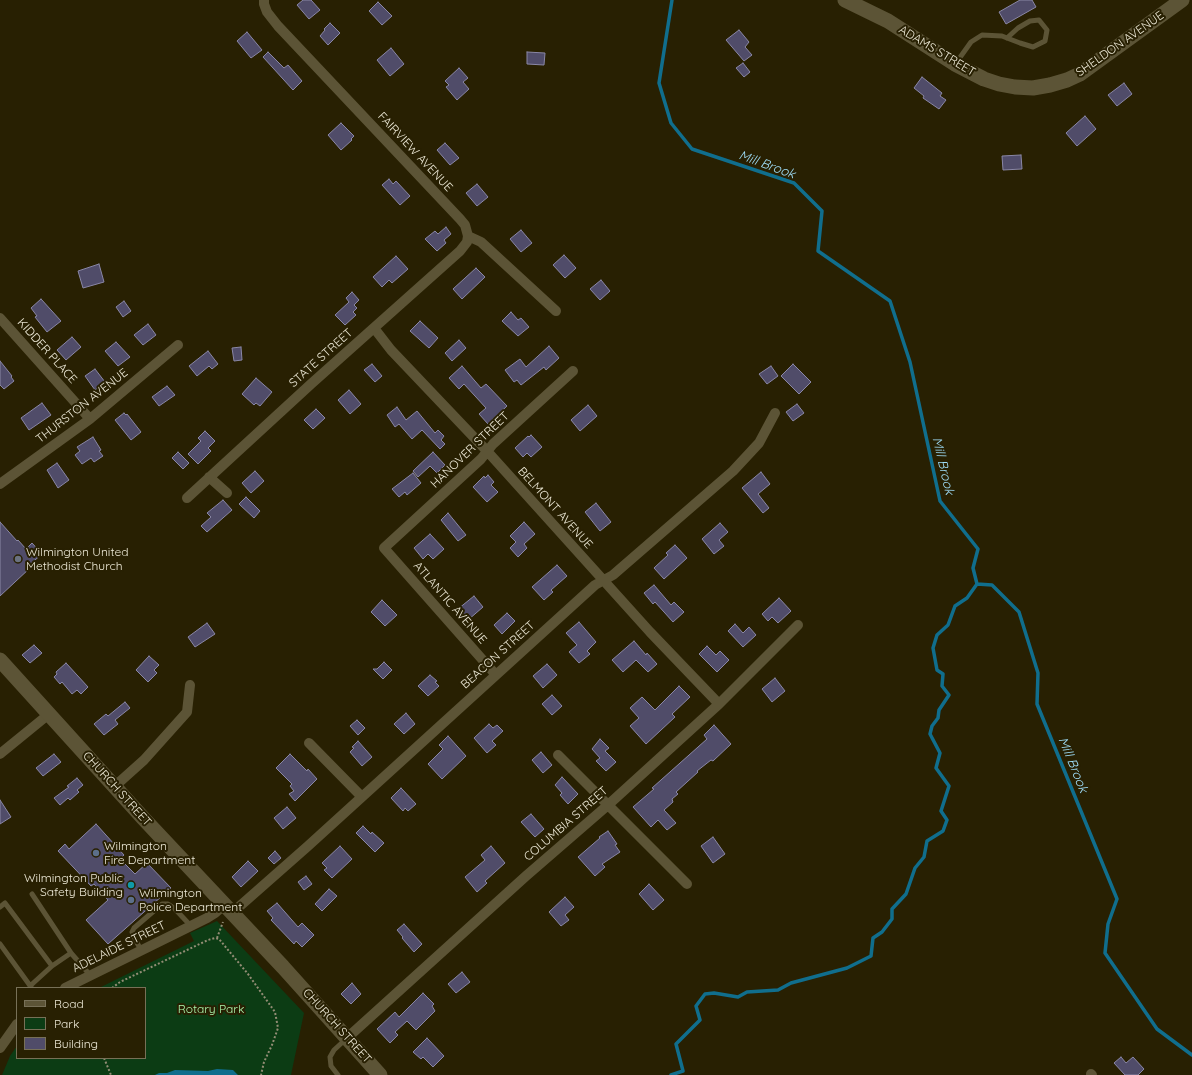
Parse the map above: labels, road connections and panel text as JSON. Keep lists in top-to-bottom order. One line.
{"streets":{"main road":["SHELDON AVENUE","ADAMS STREET","CHURCH STREET"],"street":["FAIRVIEW AVENUE","KIDDER PLACE","STATE STREET","THURSTON AVENUE","HANOVER STREET","BELMONT AVENUE","ATLANTIC AVENUE","BEACON STREET","COLUMBIA STREET","ADELAIDE STREET"]},"crossings":[["SHELDON AVENUE","ADAMS STREET"],["FAIRVIEW AVENUE","STATE STREET"],["KIDDER PLACE","THURSTON AVENUE"],["STATE STREET","BELMONT AVENUE"],["HANOVER STREET","BELMONT AVENUE"],["HANOVER STREET","ATLANTIC AVENUE"],["BELMONT AVENUE","BEACON STREET"],["BELMONT AVENUE","COLUMBIA STREET"],["ATLANTIC AVENUE","BEACON STREET"],["BEACON STREET","CHURCH STREET"],["BEACON STREET","ADELAIDE STREET"],["CHURCH STREET","COLUMBIA STREET"],["CHURCH STREET","ADELAIDE STREET"]],"water":["Mill Brook"],"parks":["Rotary Park"],"places":["Wilmington United Methodist Church","Wilmington Fire Department","Wilmington Public Safety Building","Wilmington Police Department"],"legend":["Road","Park","Building"]}
